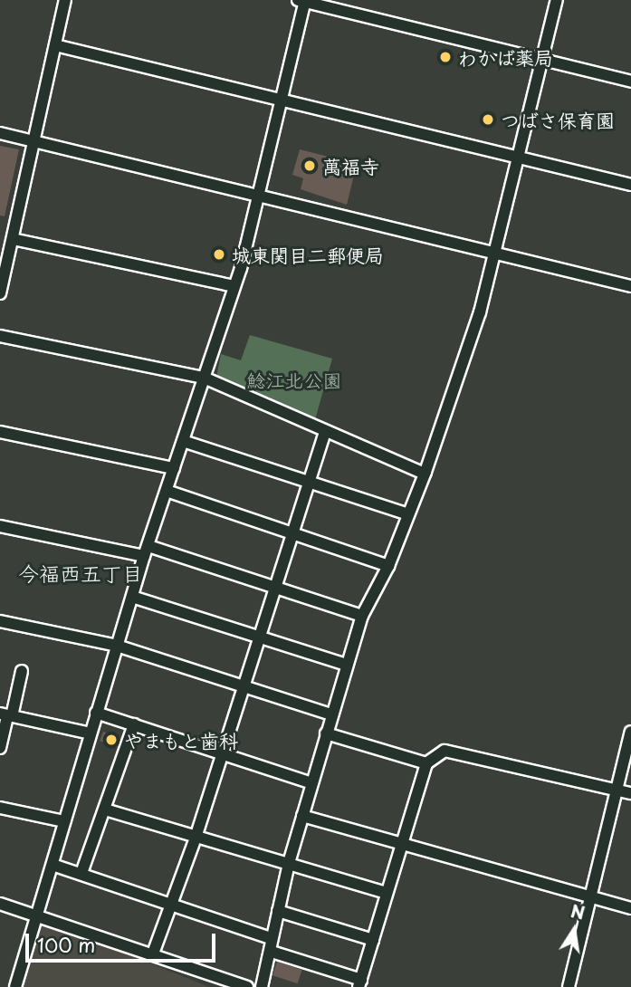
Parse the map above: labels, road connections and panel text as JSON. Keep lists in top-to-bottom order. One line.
{"districts":["今福西五丁目"],"parks":["鯰江北公園"],"places":["わかば薬局","つばさ保育園","萬福寺","城東関目二郵便局","やまもと歯科"],"scale_bar":"100 m","north":"top"}
